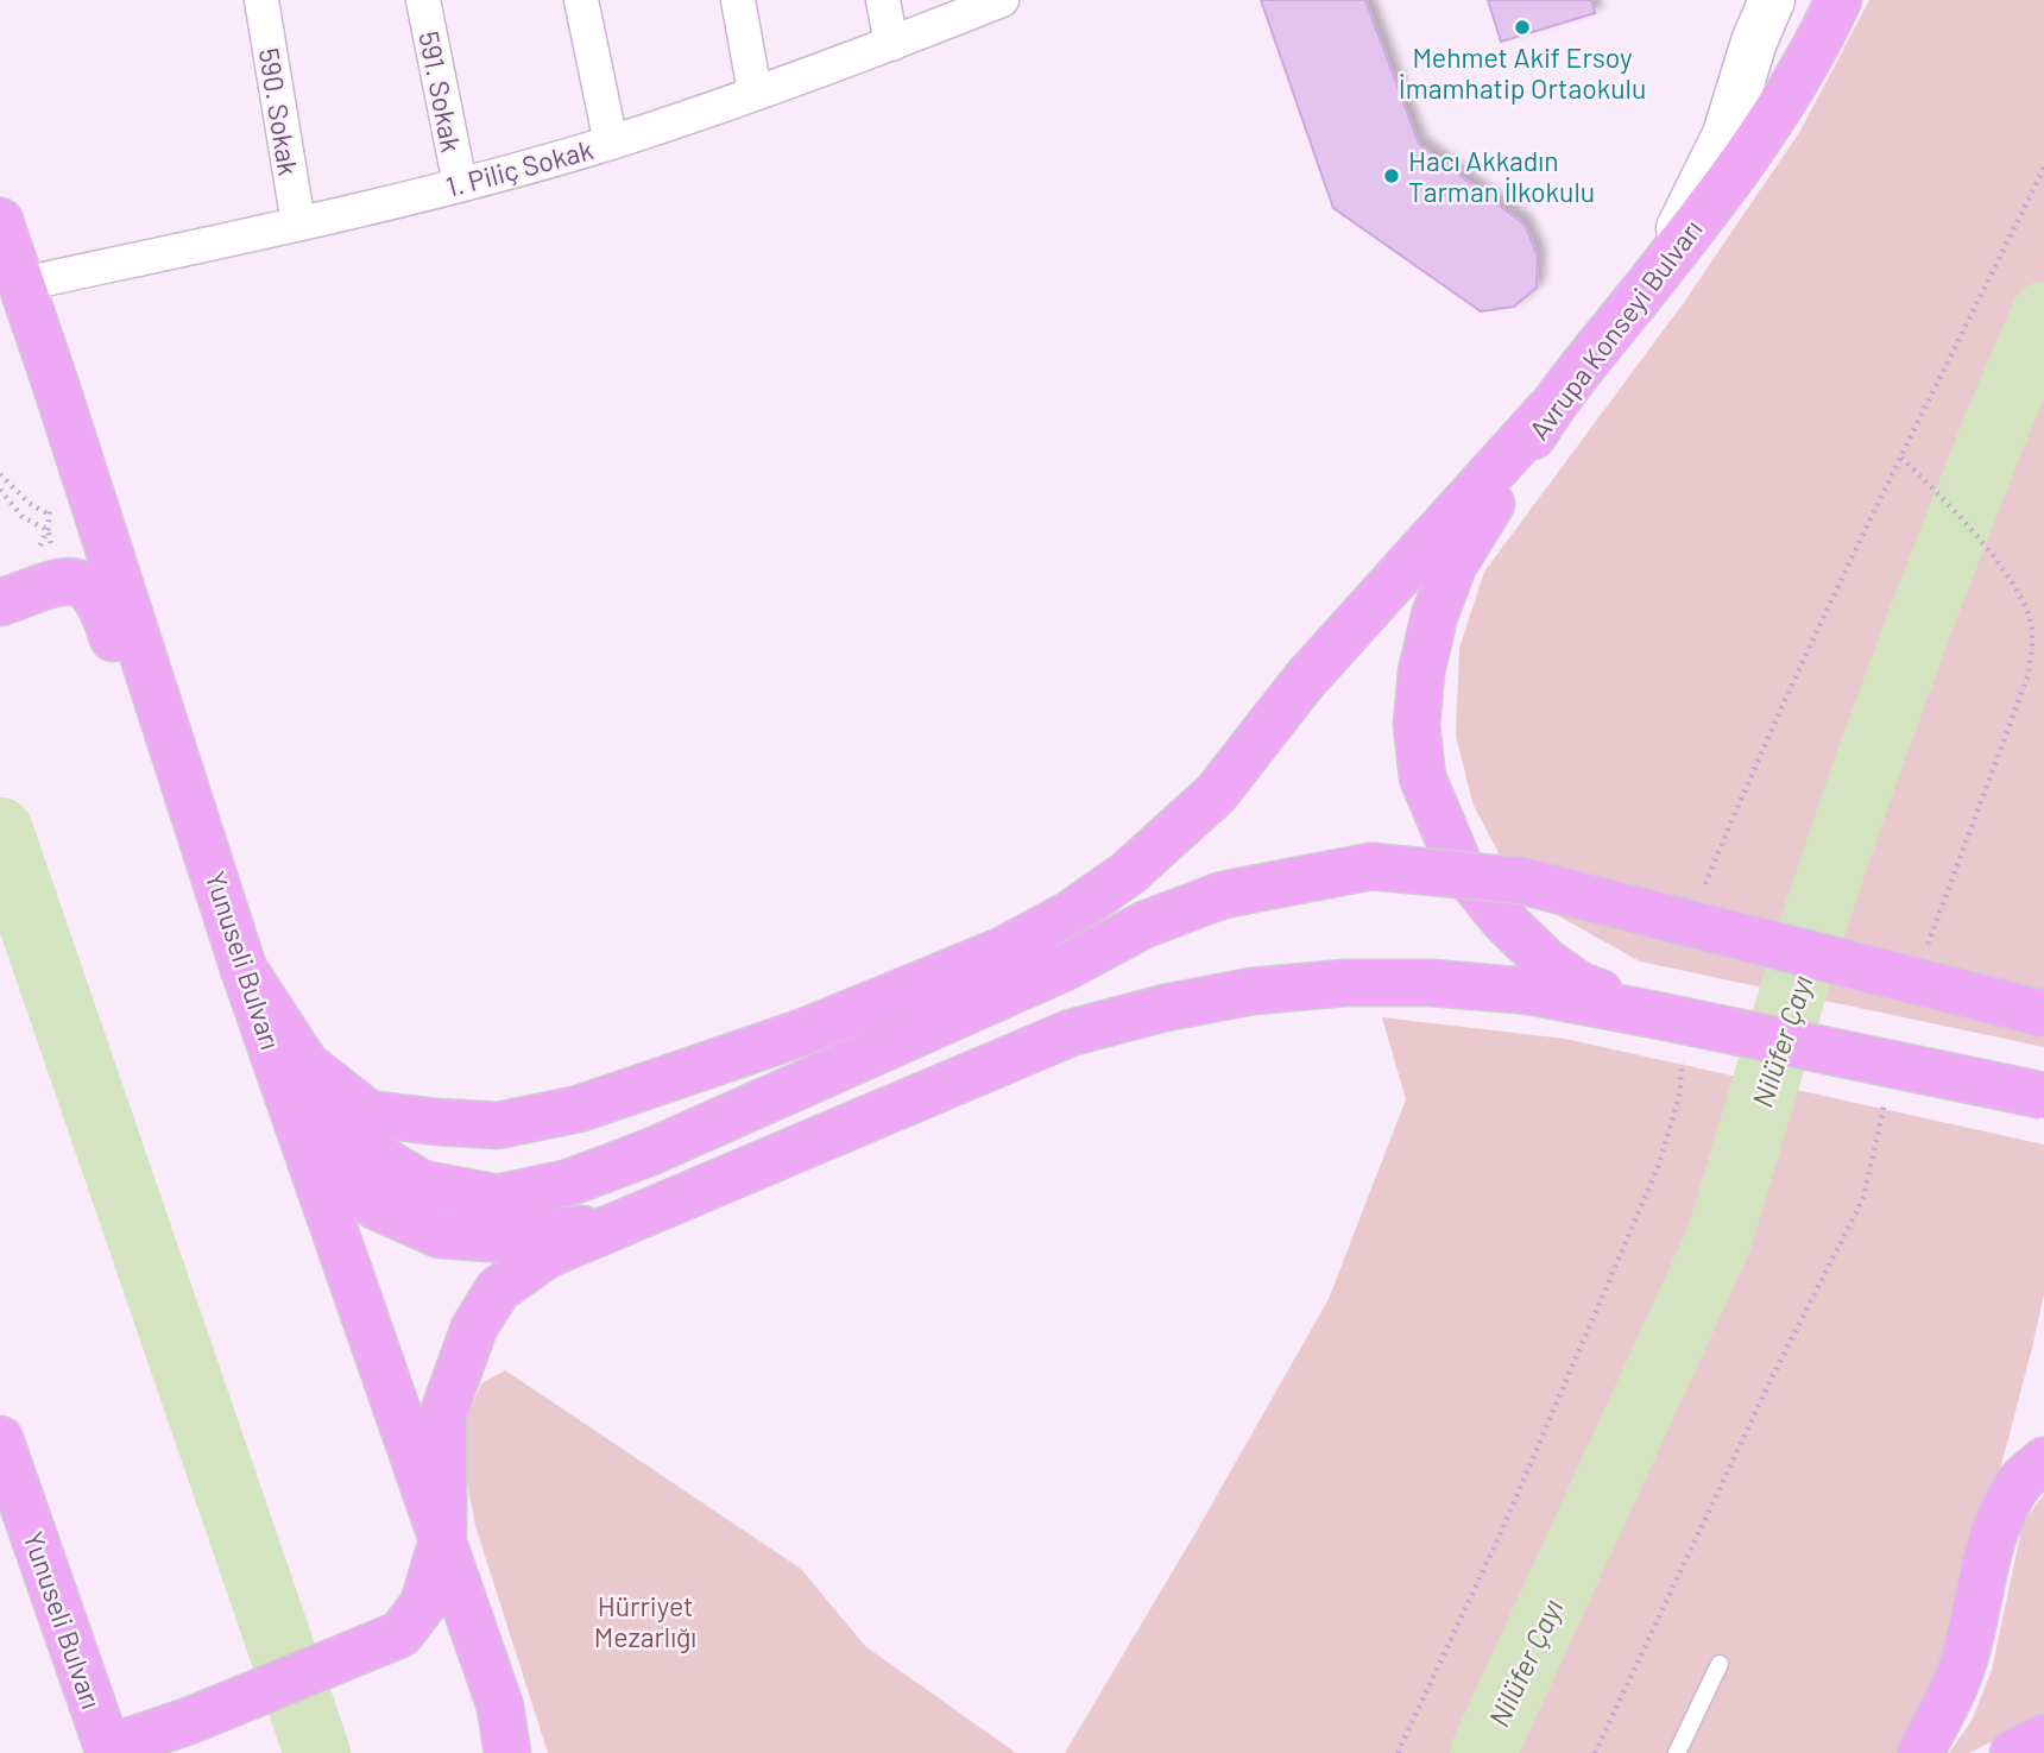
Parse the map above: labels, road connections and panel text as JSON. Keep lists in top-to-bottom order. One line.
{"streets":{"main road":["Avrupa Konseyi Bulvarı","Yunuseli Bulvarı"],"street":["591. Sokak","590. Sokak","1. Piliç Sokak"]},"crossings":[["591. Sokak","1. Piliç Sokak"],["590. Sokak","1. Piliç Sokak"],["1. Piliç Sokak","Yunuseli Bulvarı"]],"water":["Nilüfer Çayı"],"parks":["Hürriyet Mezarlığı"],"places":["Mehmet Akif Ersoy İmamhatip Ortaokulu","Hacı Akkadın Tarman İlkokulu"]}
